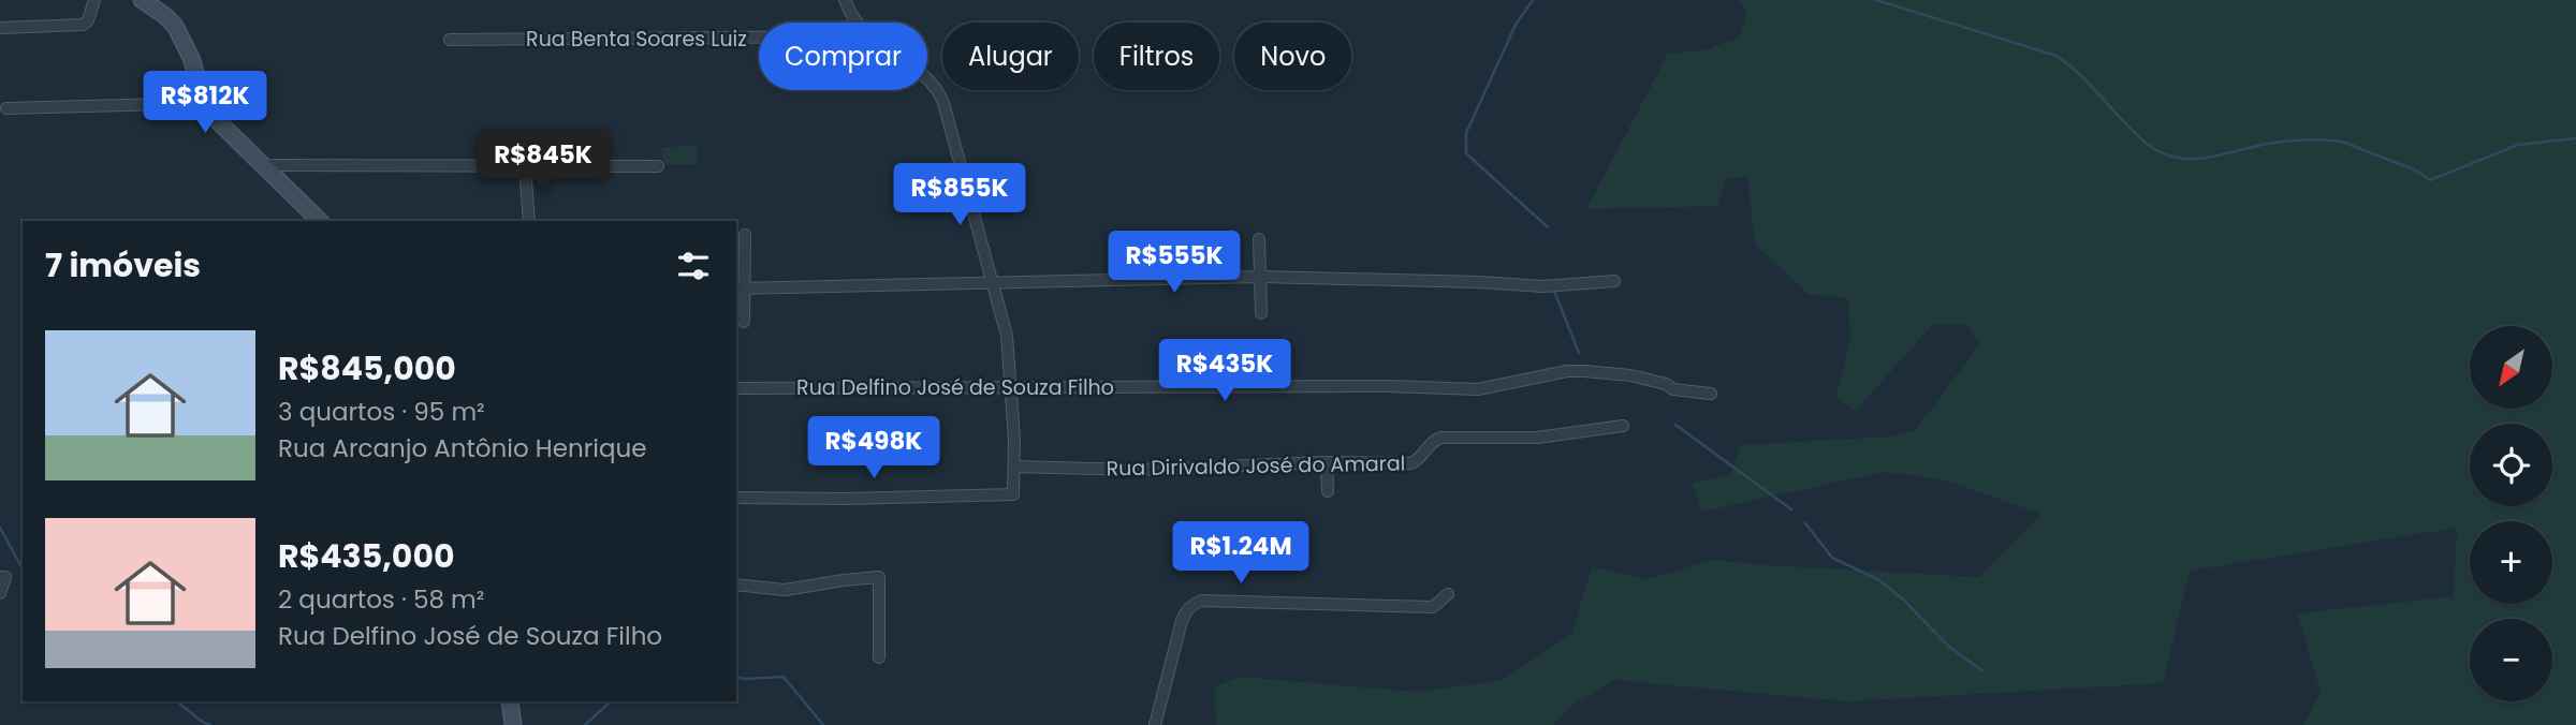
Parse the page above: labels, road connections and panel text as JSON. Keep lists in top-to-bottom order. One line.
{"streets":{"street":["Rua Benta Soares Luiz","Rua Delfino José de Souza Filho","Rua Dirivaldo José do Amaral"]},"north":"bottom left","page":{"chip":["Comprar","Alugar","Filtros","Novo"],"price":["R$812K","R$845K","R$855K","R$555K","R$435K","R$498K","R$1.24M"],"heading":"7 imóveis","list":[{"name":"R$845,000","note":"3 quartos · 95 m² · Rua Arcanjo Antônio Henrique"},{"name":"R$435,000","note":"2 quartos · 58 m² · Rua Delfino José de Souza Filho"}],"map_buttons":["+","−"]}}
